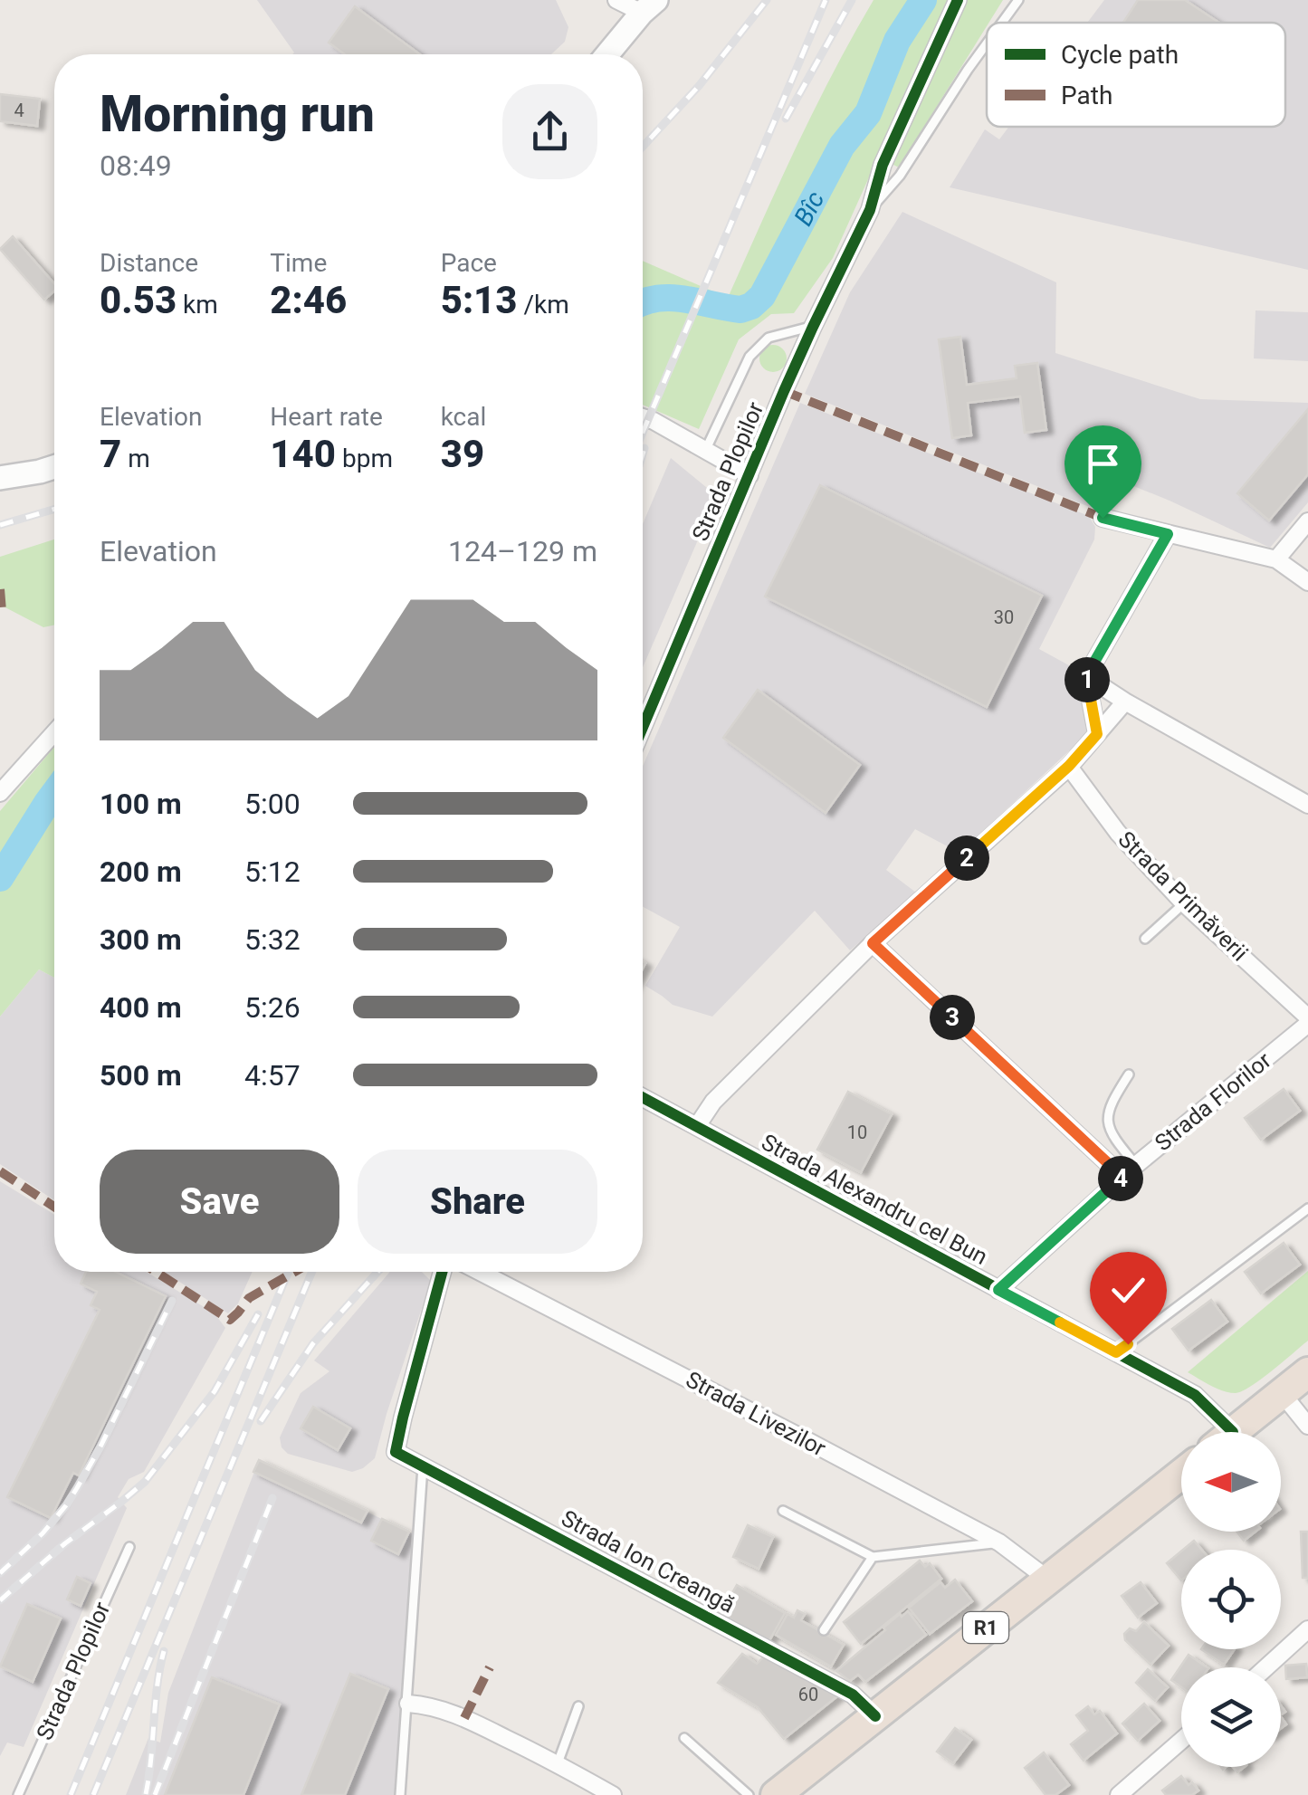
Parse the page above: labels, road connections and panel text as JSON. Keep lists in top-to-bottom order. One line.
{"streets":{"highway":["R1"],"street":["Strada Plopilor","Strada Primăverii","Strada Florilor","Strada Alexandru cel Bun","Strada Livezilor","Strada Ion Creangă"]},"crossings":[["Strada Florilor","Strada Alexandru cel Bun"],["Strada Livezilor","R1"],["Strada Ion Creangă","R1"]],"water":["Bîc"],"house_numbers":["4","30","10","60"],"legend":["Cycle path","Path"],"north":"left","page":{"heading":["Morning run","08:49"],"stats":[["Distance","0.53 km"],["Time","2:46"],["Pace","5:13 /km"],["Elevation","7 m"],["Heart rate","140 bpm"],["kcal","39"]],"chart":["Elevation","124–129 m"],"pins":["1","2","3","4"],"list":[{"name":"100 m","note":"5:00"},{"name":"200 m","note":"5:12"},{"name":"300 m","note":"5:32"},{"name":"400 m","note":"5:26"},{"name":"500 m","note":"4:57"}],"buttons":["Save","Share"]}}
